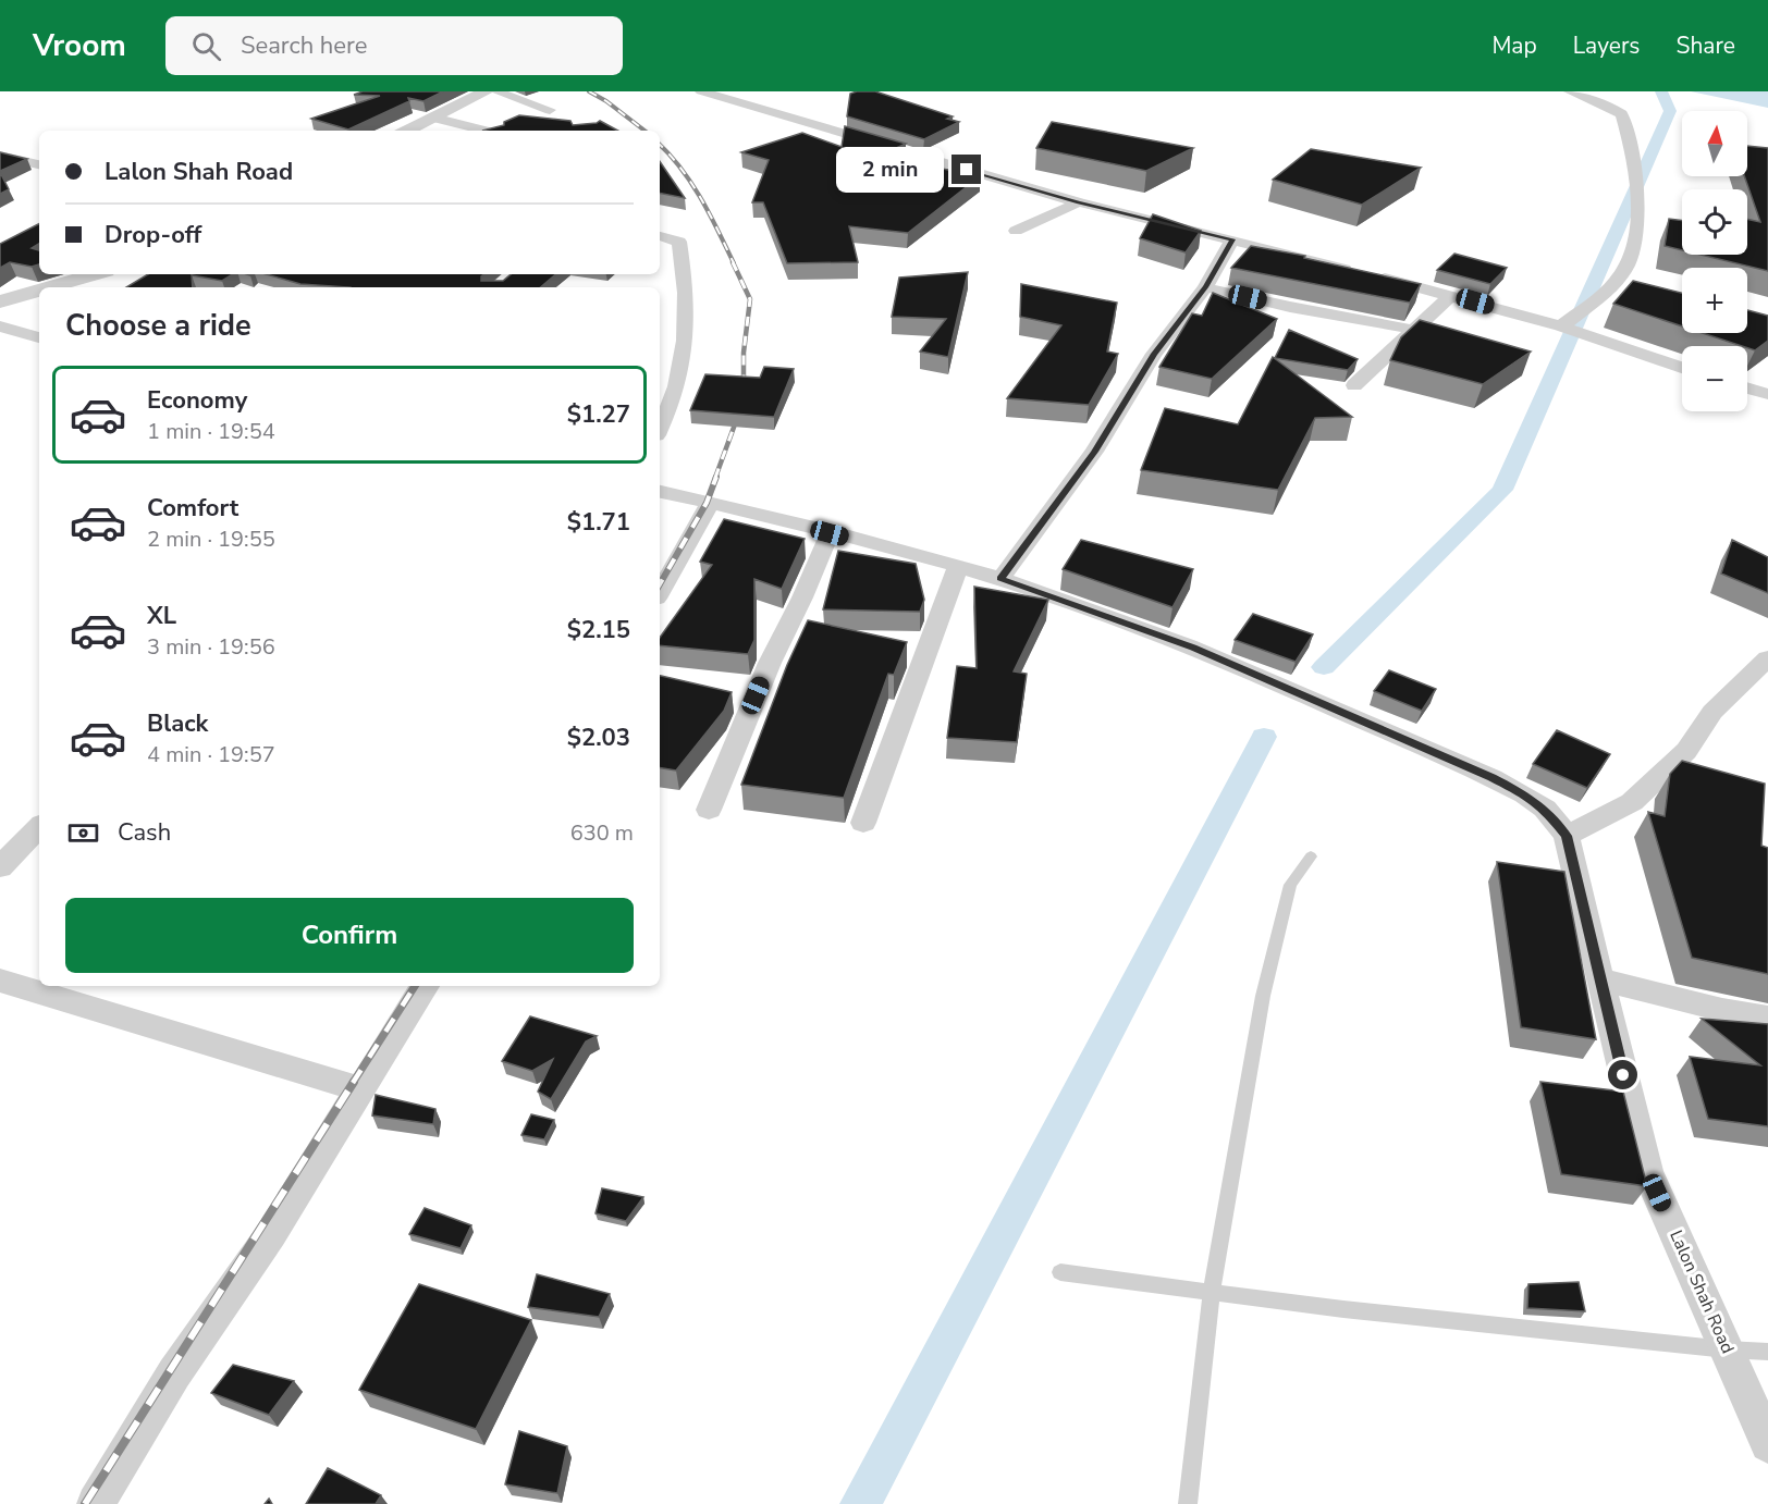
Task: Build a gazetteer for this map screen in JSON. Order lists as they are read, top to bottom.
{
  "streets": {
    "street": ["Lalon Shah Road"]
  },
  "north": "top",
  "page": {
    "header": "Vroom",
    "search": "Search here",
    "nav": ["Map", "Layers", "Share"],
    "map_buttons": ["+", "−"],
    "banner": ["Lalon Shah Road", "Drop-off"],
    "bubble": "2 min",
    "heading": "Choose a ride",
    "list": [
      {
        "name": "Economy",
        "note": "1 min · 19:54",
        "value": "$1.27"
      },
      {
        "name": "Comfort",
        "note": "2 min · 19:55",
        "value": "$1.71"
      },
      {
        "name": "XL",
        "note": "3 min · 19:56",
        "value": "$2.15"
      },
      {
        "name": "Black",
        "note": "4 min · 19:57",
        "value": "$2.03"
      }
    ],
    "pay": ["Cash", "630 m"],
    "buttons": "Confirm"
  }
}
